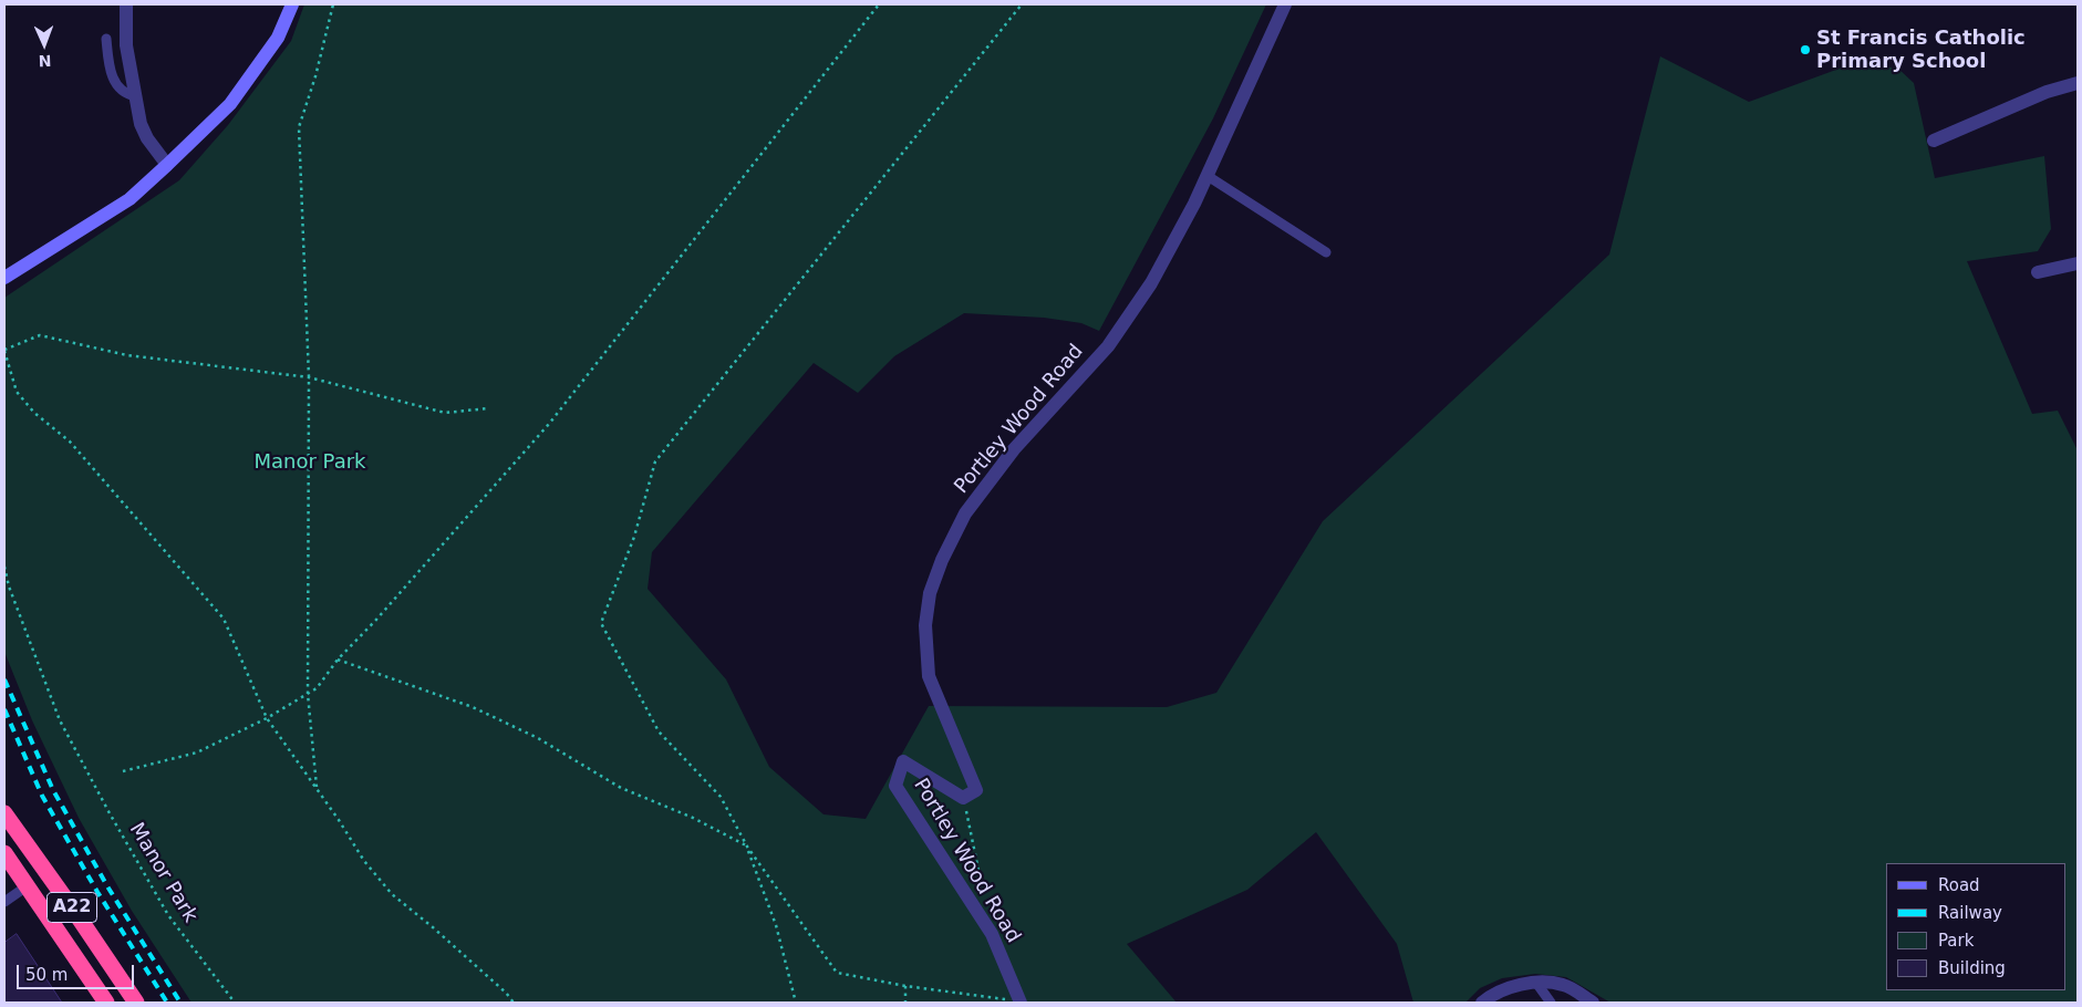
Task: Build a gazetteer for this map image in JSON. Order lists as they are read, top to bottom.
{
  "streets": {
    "highway": ["A22"],
    "street": ["Portley Wood Road"],
    "path": ["Manor Park"]
  },
  "parks": ["Manor Park"],
  "places": ["St Francis Catholic Primary School"],
  "legend": [
    "Road",
    "Railway",
    "Park",
    "Building"
  ],
  "scale_bar": "50 m",
  "north": "bottom"
}
